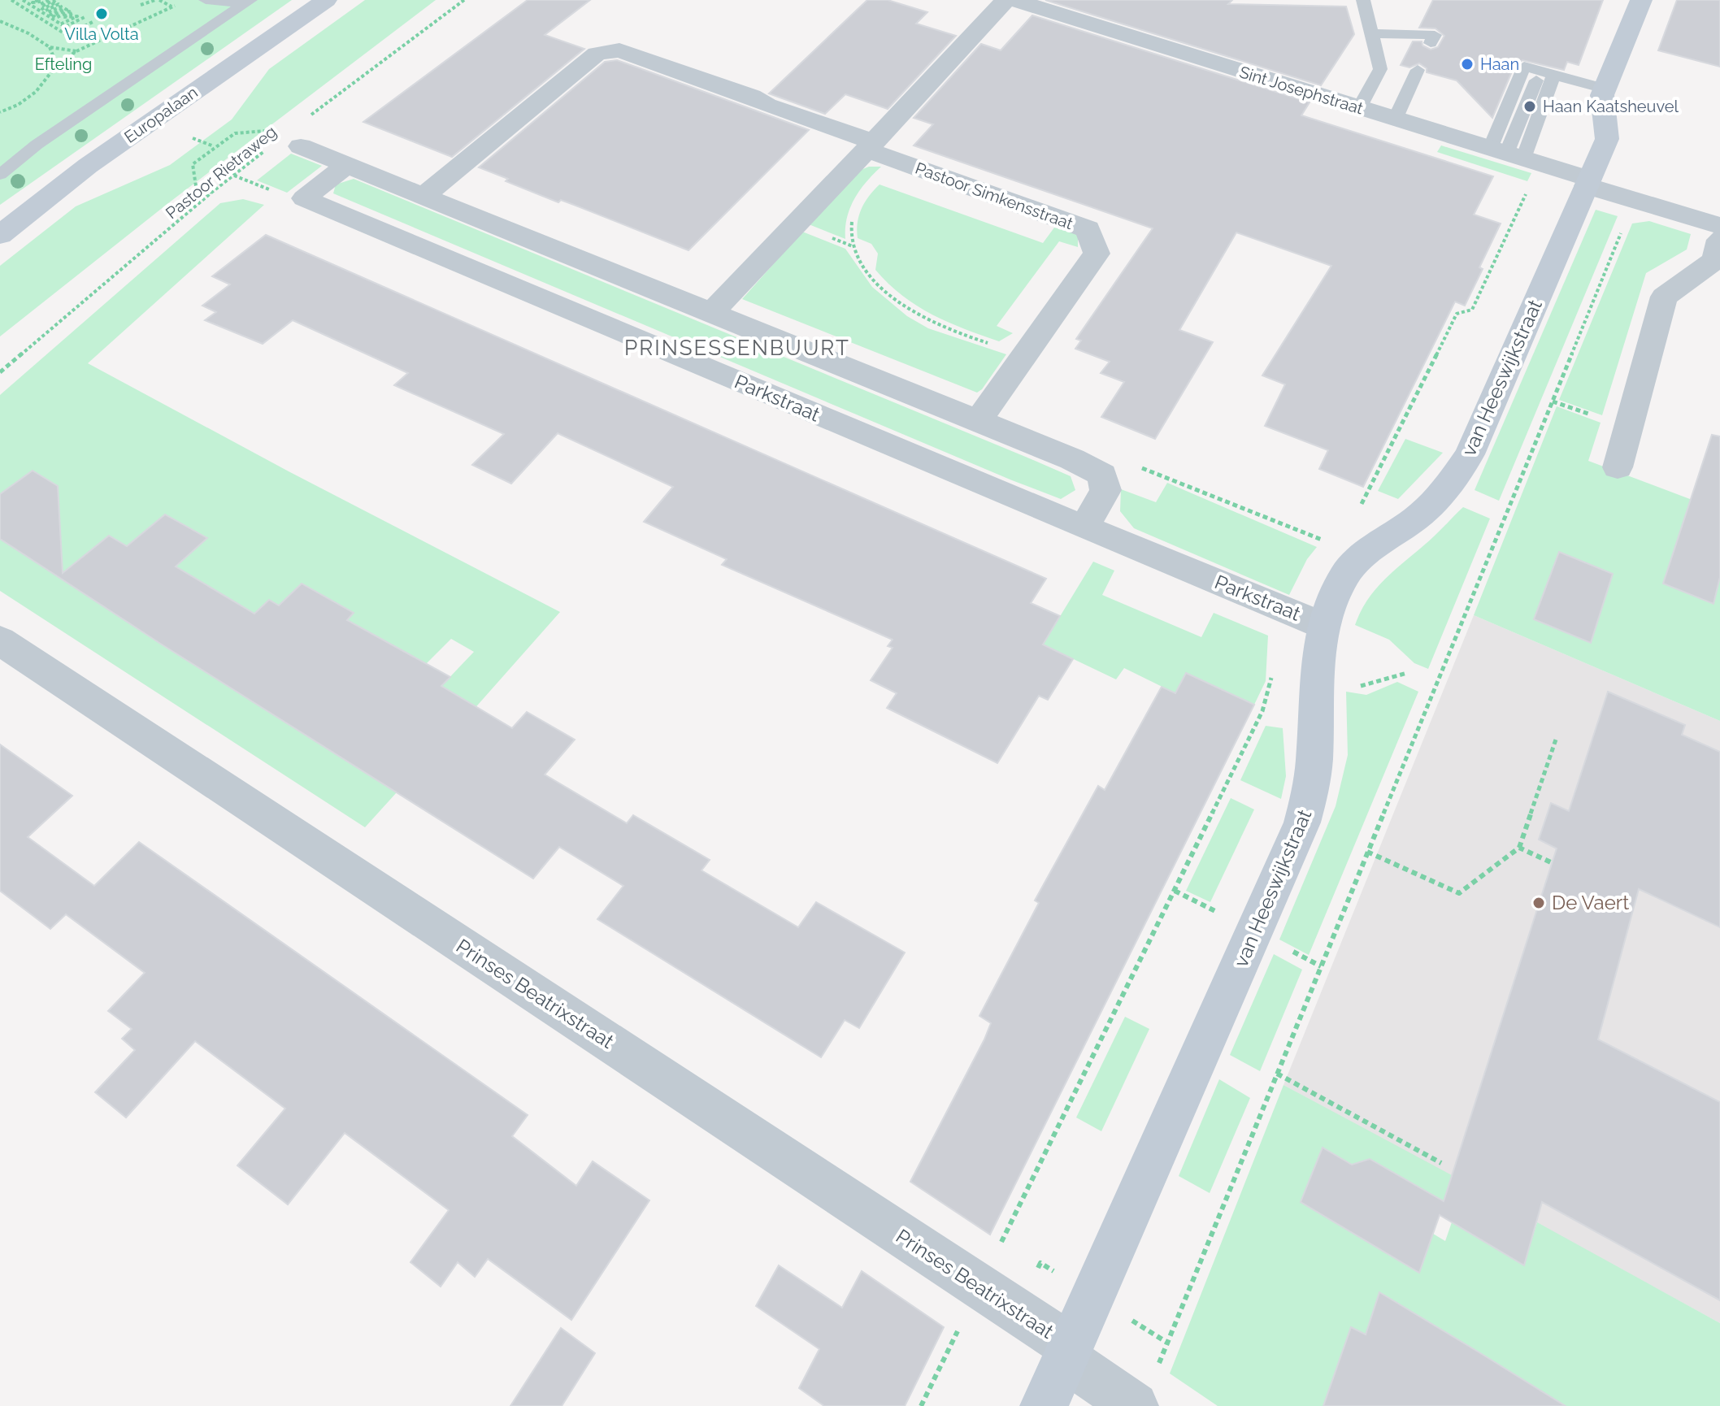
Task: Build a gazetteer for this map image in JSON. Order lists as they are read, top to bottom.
{
  "streets": {
    "street": [
      "Sint Josephstraat",
      "Europalaan",
      "Pastoor Simkensstraat",
      "van Heeswijkstraat",
      "Parkstraat",
      "Prinses Beatrixstraat"
    ],
    "path": ["Pastoor Rietraweg"]
  },
  "crossings": [
    ["Sint Josephstraat", "van Heeswijkstraat"],
    ["van Heeswijkstraat", "Parkstraat"],
    ["van Heeswijkstraat", "Prinses Beatrixstraat"]
  ],
  "districts": ["PRINSESSENBUURT"],
  "parks": ["Efteling"],
  "places": [
    "Villa Volta",
    "Haan",
    "Haan Kaatsheuvel",
    "De Vaert"
  ]
}
